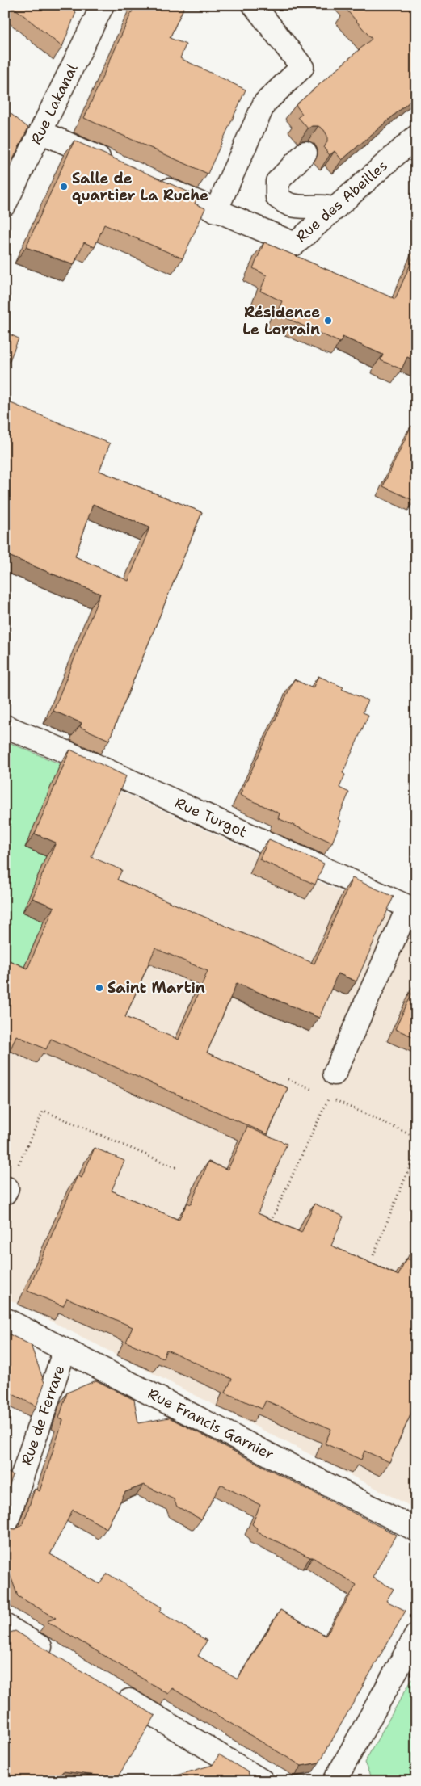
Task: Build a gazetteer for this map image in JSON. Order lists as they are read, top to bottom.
{
  "streets": {
    "street": [
      "Rue Lakanal",
      "Rue des Abeilles",
      "Rue Turgot",
      "Rue de Ferrare",
      "Rue Francis Garnier"
    ]
  },
  "crossings": [
    ["Rue de Ferrare", "Rue Francis Garnier"]
  ],
  "places": ["Salle de quartier La Ruche", "Résidence Le Lorrain", "Saint Martin"]
}
